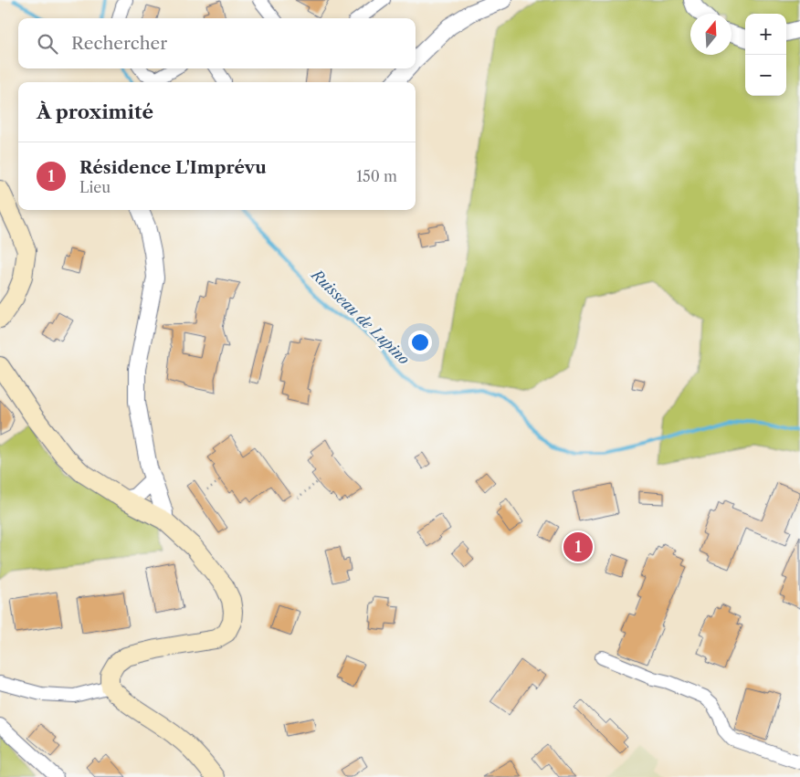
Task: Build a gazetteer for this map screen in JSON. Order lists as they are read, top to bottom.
{
  "water": ["Ruisseau de Lupino"],
  "north": "top",
  "page": {
    "map_buttons": ["+", "−"],
    "search": "Rechercher",
    "heading": "À proximité",
    "list": [
      {
        "mark": "1",
        "name": "Résidence L'Imprévu",
        "note": "Lieu",
        "value": "150 m"
      }
    ],
    "pins": "1"
  }
}
